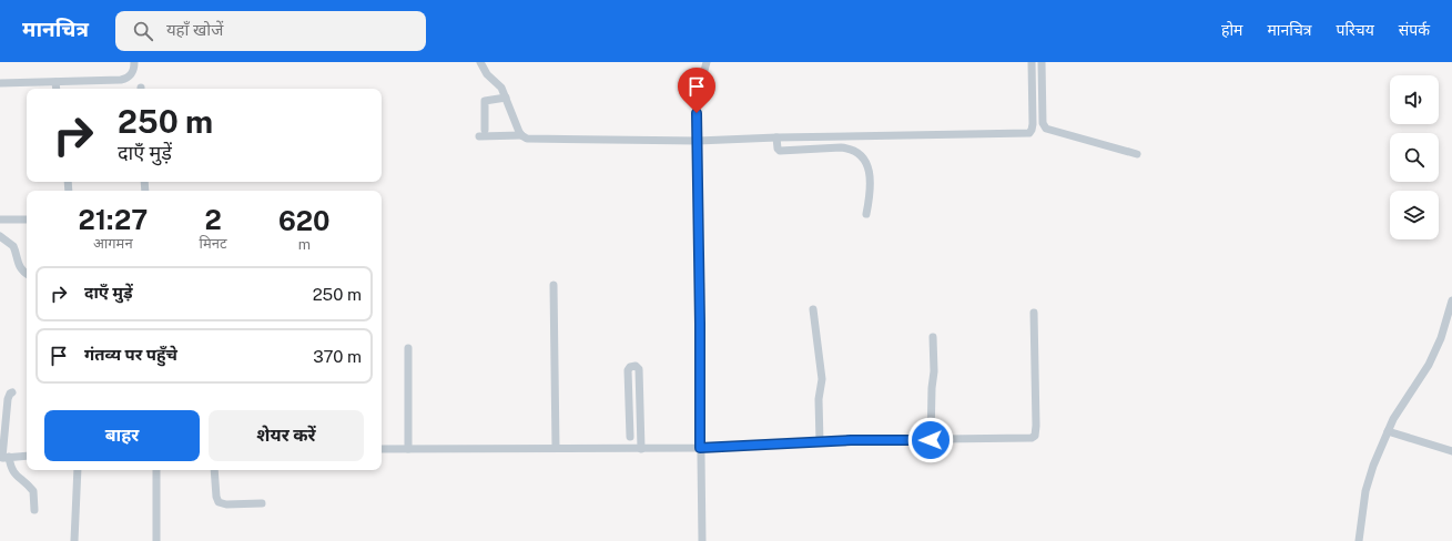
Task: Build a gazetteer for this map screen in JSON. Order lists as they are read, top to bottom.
{
  "page": {
    "header": "मानचित्र",
    "search": "यहाँ खोजें",
    "nav": [
      "होम",
      "मानचित्र",
      "परिचय",
      "संपर्क"
    ],
    "turn": ["250 m", "दाएँ मुड़ें"],
    "eta": [
      "21:27",
      "आगमन",
      "2",
      "मिनट",
      "620",
      "m"
    ],
    "list": [
      {
        "name": "दाएँ मुड़ें",
        "value": "250 m"
      },
      {
        "name": "गंतव्य पर पहुँचे",
        "value": "370 m"
      }
    ],
    "buttons": ["बाहर", "शेयर करें"]
  }
}
